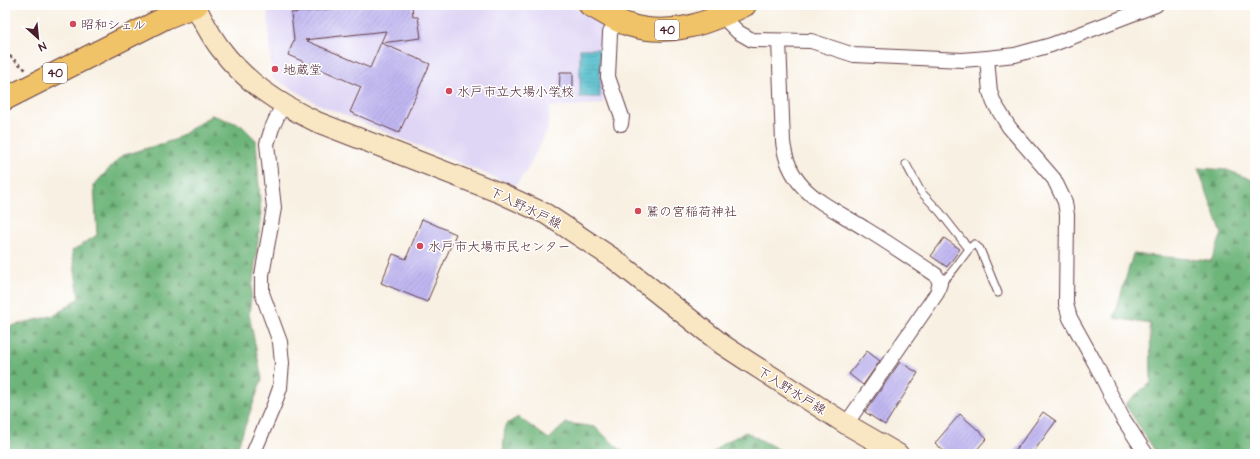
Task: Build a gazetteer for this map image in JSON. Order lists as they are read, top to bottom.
{
  "streets": {
    "main road": ["40", "下入野水戸線"]
  },
  "crossings": [
    ["40", "下入野水戸線"]
  ],
  "places": [
    "昭和シェル",
    "地蔵堂",
    "水戸市立大場小学校",
    "鷲の宮稲荷神社",
    "水戸市大場市民センター"
  ],
  "north": "bottom right"
}
